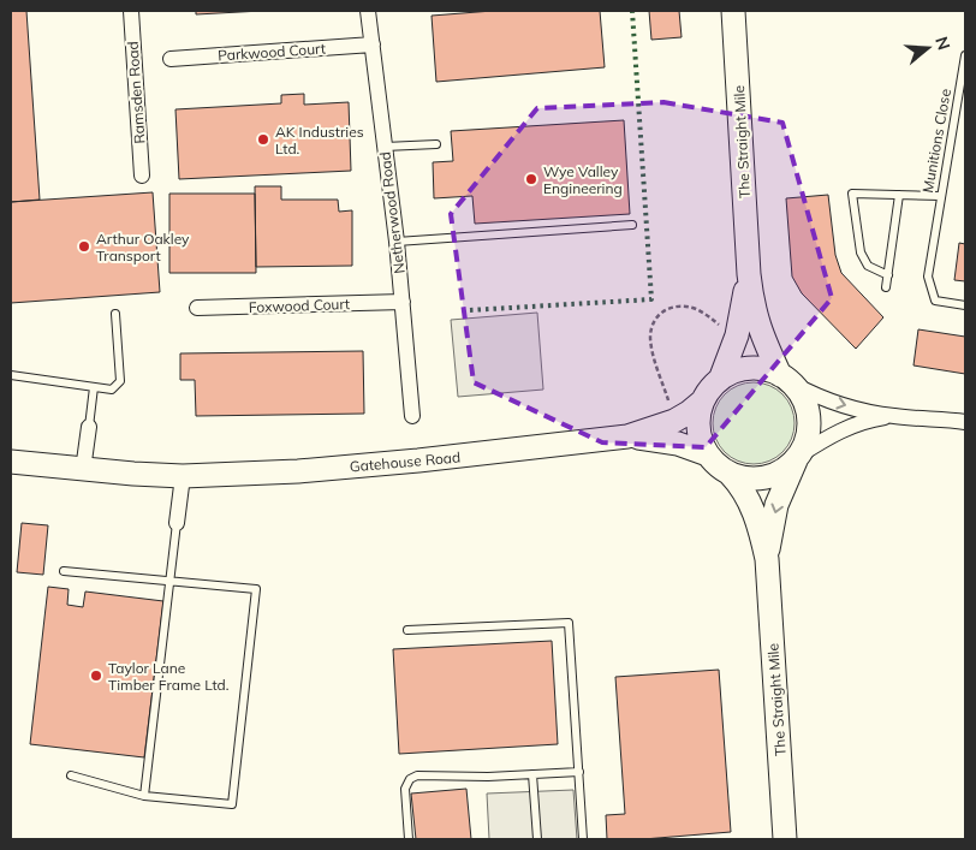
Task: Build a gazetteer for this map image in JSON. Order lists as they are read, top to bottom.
{
  "streets": {
    "main road": ["The Straight Mile", "Gatehouse Road"],
    "street": [
      "Parkwood Court",
      "Ramsden Road",
      "Netherwood Road",
      "Foxwood Court"
    ],
    "lane": ["Munitions Close"]
  },
  "crossings": [
    ["Parkwood Court", "Netherwood Road"],
    ["The Straight Mile", "Gatehouse Road"],
    ["Netherwood Road", "Foxwood Court"]
  ],
  "places": [
    "AK Industries Ltd.",
    "Wye Valley Engineering",
    "Arthur Oakley Transport",
    "Taylor Lane Timber Frame Ltd."
  ],
  "north": "right"
}
